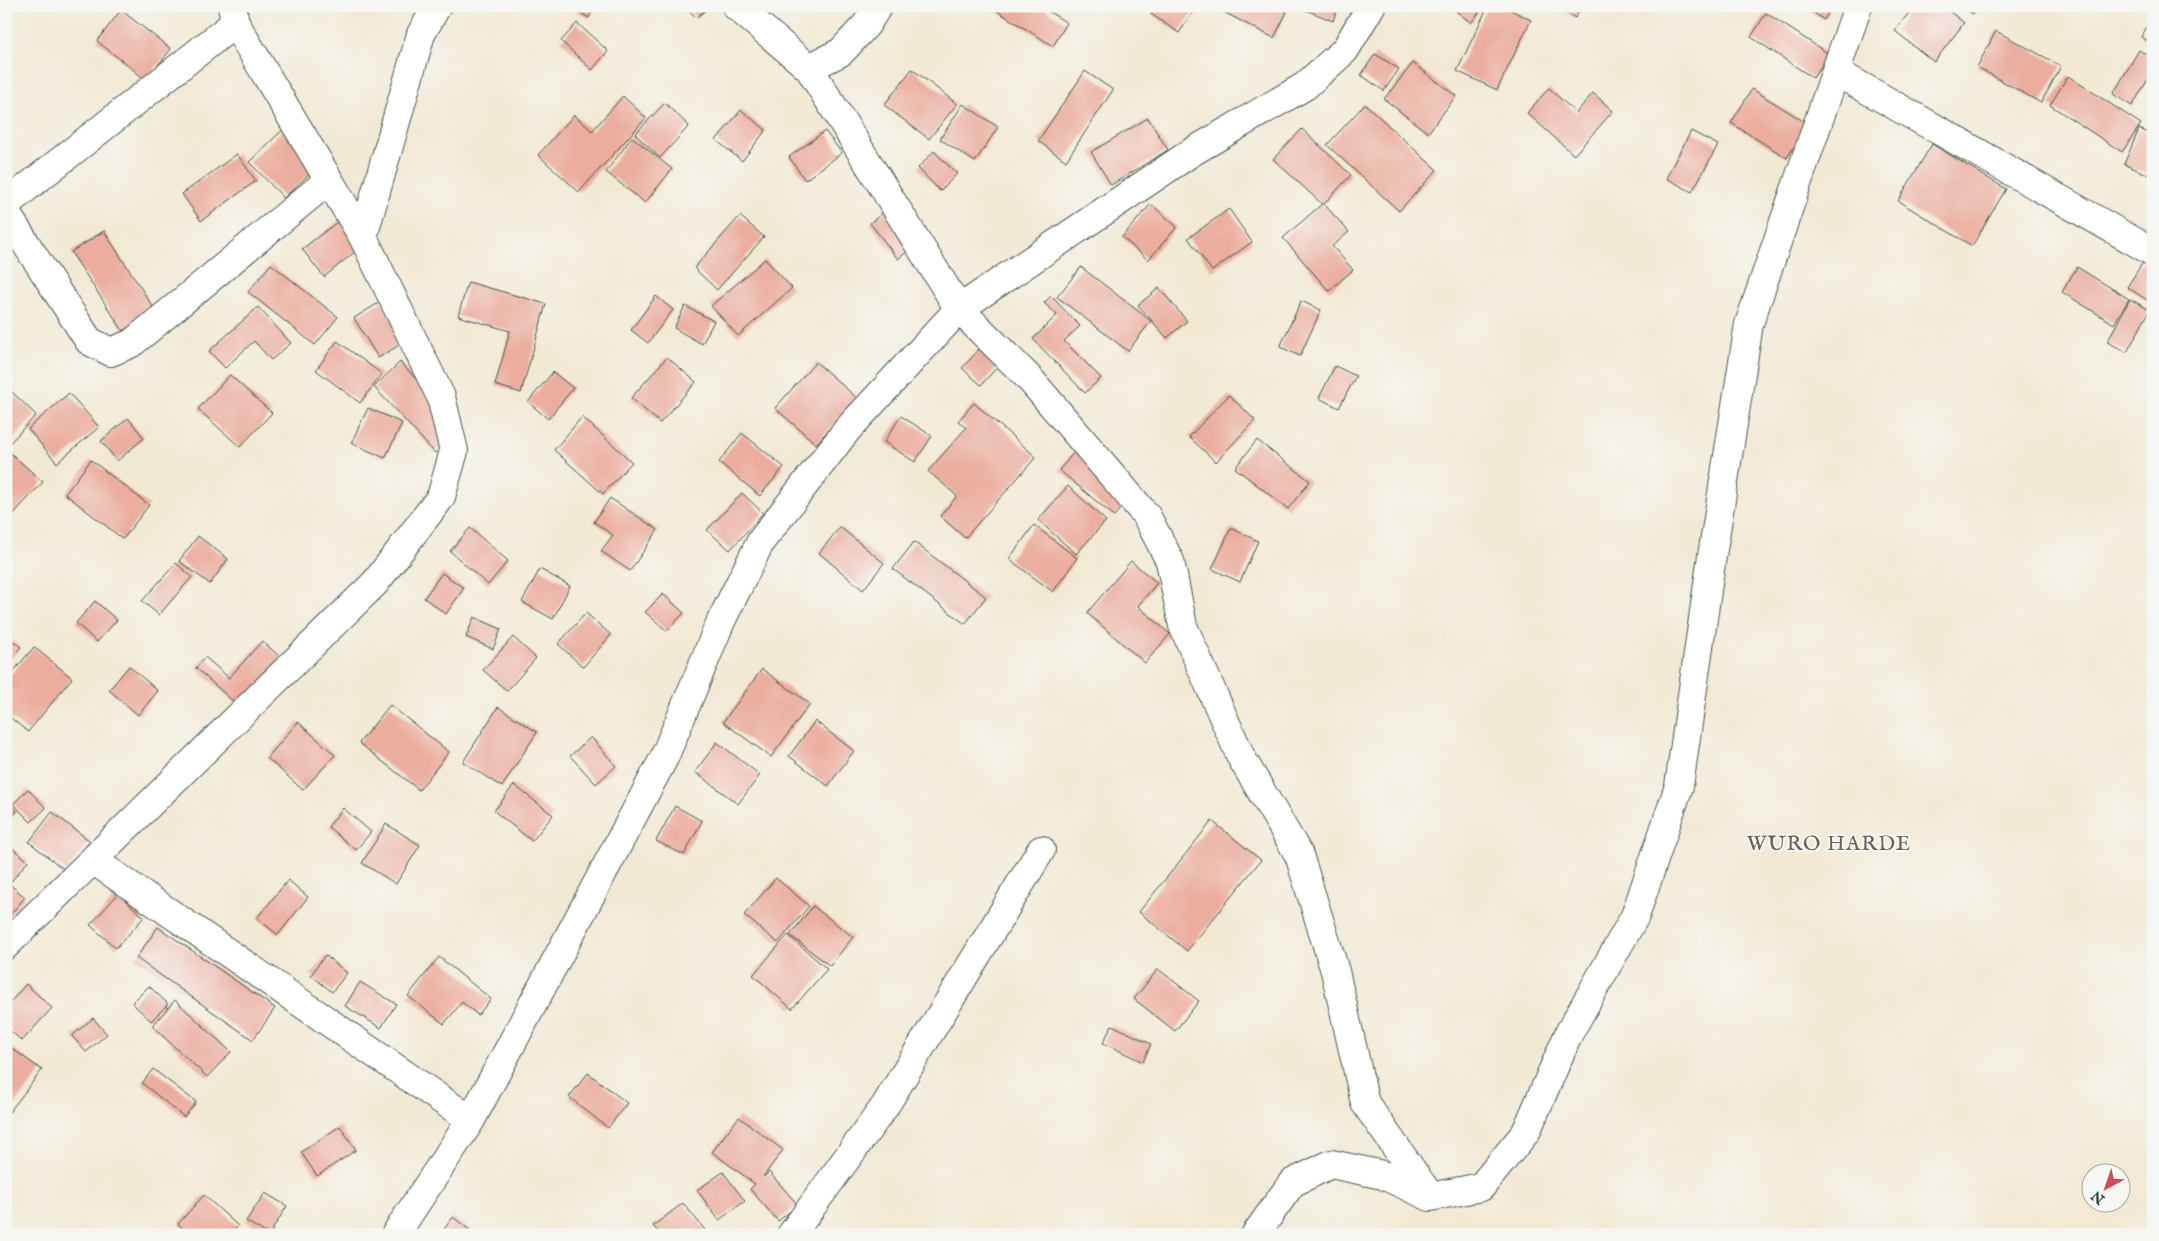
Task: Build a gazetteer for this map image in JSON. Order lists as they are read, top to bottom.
{
  "districts": ["WURO HARDE"],
  "north": "bottom left"
}
